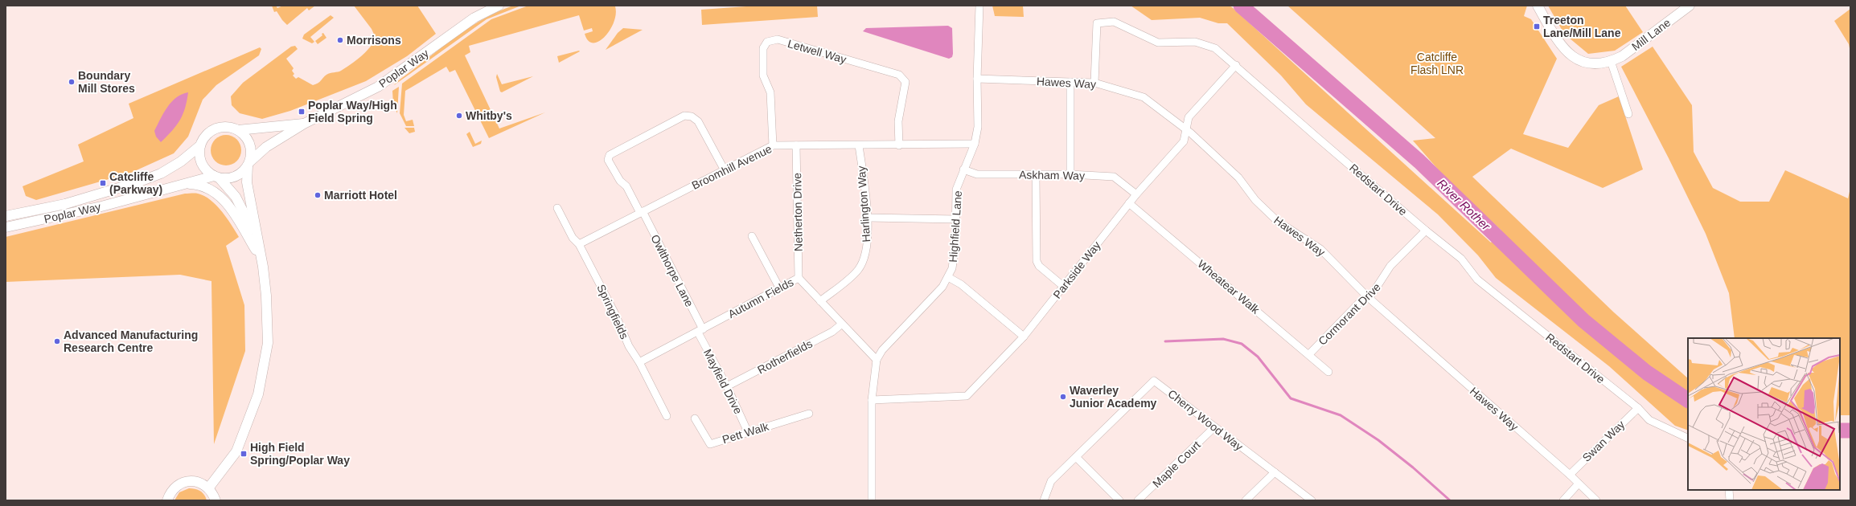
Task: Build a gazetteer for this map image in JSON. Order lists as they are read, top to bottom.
{
  "streets": {
    "main road": ["Mill Lane", "Poplar Way"],
    "street": [
      "Letwell Way",
      "Hawes Way",
      "Broomhill Avenue",
      "Askham Way",
      "Redstart Drive",
      "Harlington Way",
      "Netherton Drive",
      "Highfield Lane",
      "Parkside Way",
      "Owlthorpe Lane",
      "Wheatear Walk",
      "Autumn Fields",
      "Springfields",
      "Cormorant Drive",
      "Rotherfields",
      "Mayfield Drive",
      "Cherry Wood Way",
      "Pett Walk",
      "Swan Way",
      "Maple Court"
    ]
  },
  "crossings": [
    ["Letwell Way", "Broomhill Avenue"],
    ["Hawes Way", "Redstart Drive"],
    ["Hawes Way", "Highfield Lane"],
    ["Hawes Way", "Parkside Way"],
    ["Hawes Way", "Cormorant Drive"],
    ["Hawes Way", "Swan Way"],
    ["Broomhill Avenue", "Harlington Way"],
    ["Broomhill Avenue", "Netherton Drive"],
    ["Broomhill Avenue", "Highfield Lane"],
    ["Broomhill Avenue", "Owlthorpe Lane"],
    ["Broomhill Avenue", "Springfields"],
    ["Askham Way", "Highfield Lane"],
    ["Askham Way", "Parkside Way"],
    ["Redstart Drive", "Parkside Way"],
    ["Redstart Drive", "Cormorant Drive"],
    ["Redstart Drive", "Swan Way"],
    ["Harlington Way", "Autumn Fields"],
    ["Netherton Drive", "Autumn Fields"],
    ["Highfield Lane", "Parkside Way"],
    ["Highfield Lane", "Autumn Fields"],
    ["Parkside Way", "Wheatear Walk"],
    ["Owlthorpe Lane", "Autumn Fields"],
    ["Owlthorpe Lane", "Mayfield Drive"],
    ["Wheatear Walk", "Cormorant Drive"],
    ["Autumn Fields", "Springfields"],
    ["Autumn Fields", "Rotherfields"],
    ["Autumn Fields", "Mayfield Drive"],
    ["Rotherfields", "Mayfield Drive"],
    ["Mayfield Drive", "Pett Walk"],
    ["Cherry Wood Way", "Maple Court"]
  ],
  "water": ["River Rother"],
  "parks": ["Catcliffe Flash LNR"],
  "places": {
    "transit": [
      "Treeton Lane/Mill Lane",
      "Poplar Way/High Field Spring",
      "Catcliffe (Parkway)",
      "High Field Spring/Poplar Way"
    ],
    "other": [
      "Morrisons",
      "Boundary Mill Stores",
      "Whitby's",
      "Marriott Hotel",
      "Advanced Manufacturing Research Centre",
      "Waverley Junior Academy"
    ]
  }
}
